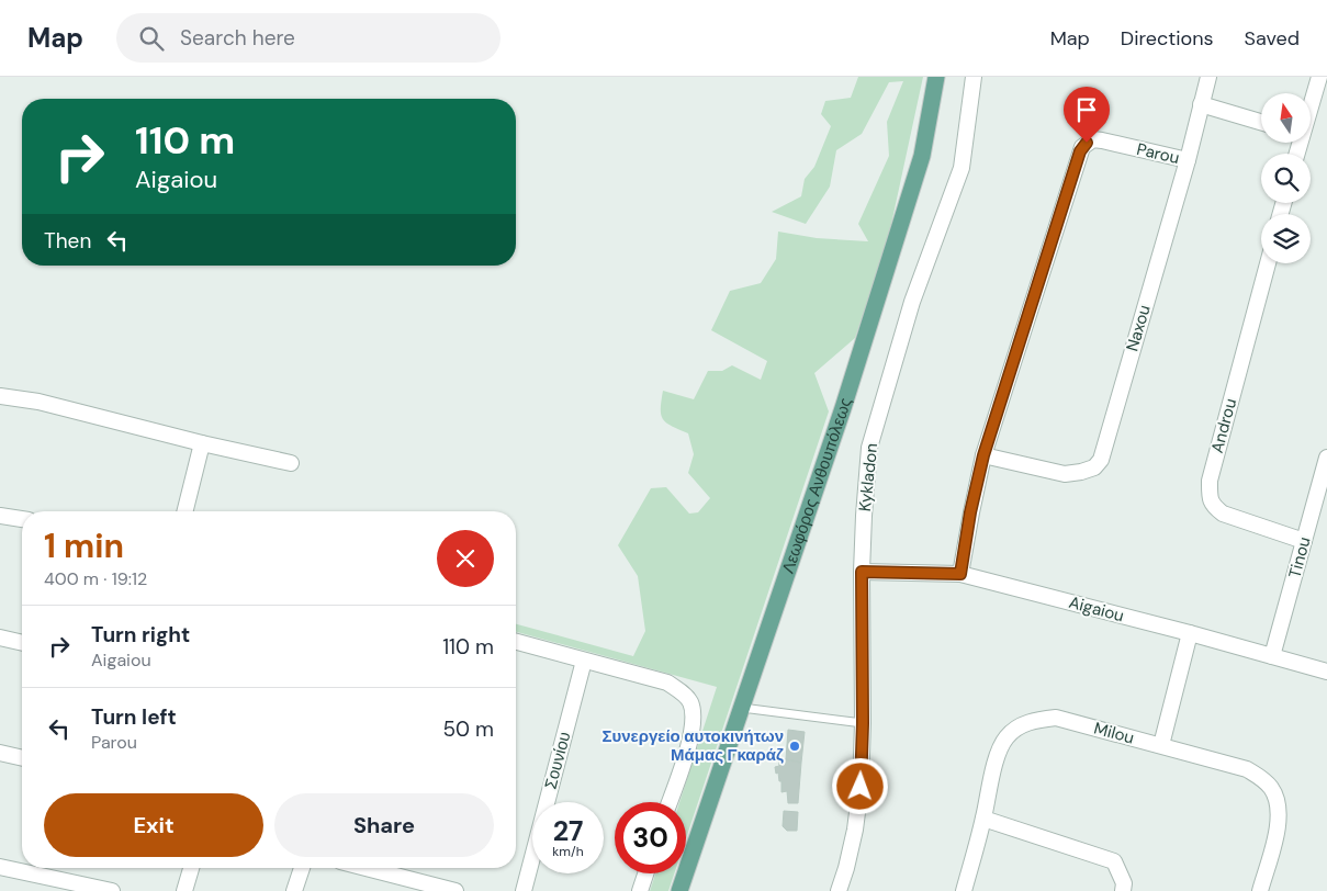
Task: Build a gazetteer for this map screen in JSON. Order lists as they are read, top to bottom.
{
  "streets": {
    "main road": ["Λεωφόρος Ανθουπόλεως"],
    "street": [
      "Parou",
      "Naxou",
      "Androu",
      "Kykladon",
      "Tinou",
      "Aigaiou",
      "Milou",
      "Σουνίου"
    ]
  },
  "crossings": [
    ["Parou", "Naxou"],
    ["Parou", "Aigaiou"],
    ["Androu", "Tinou"],
    ["Kykladon", "Aigaiou"],
    ["Tinou", "Aigaiou"]
  ],
  "places": ["Συνεργείο αυτοκινήτων Μάμας Γκαράζ"],
  "north": "top",
  "page": {
    "header": "Map",
    "search": "Search here",
    "nav": ["Map", "Directions", "Saved"],
    "turn": ["110 m", "Aigaiou"],
    "then": "Then",
    "heading": ["1 min", "400 m · 19:12"],
    "list": [
      {
        "name": "Turn right",
        "note": "Aigaiou",
        "value": "110 m"
      },
      {
        "name": "Turn left",
        "note": "Parou",
        "value": "50 m"
      }
    ],
    "buttons": ["Exit", "Share"],
    "speed": "27 km/h",
    "limit": "30"
  }
}
